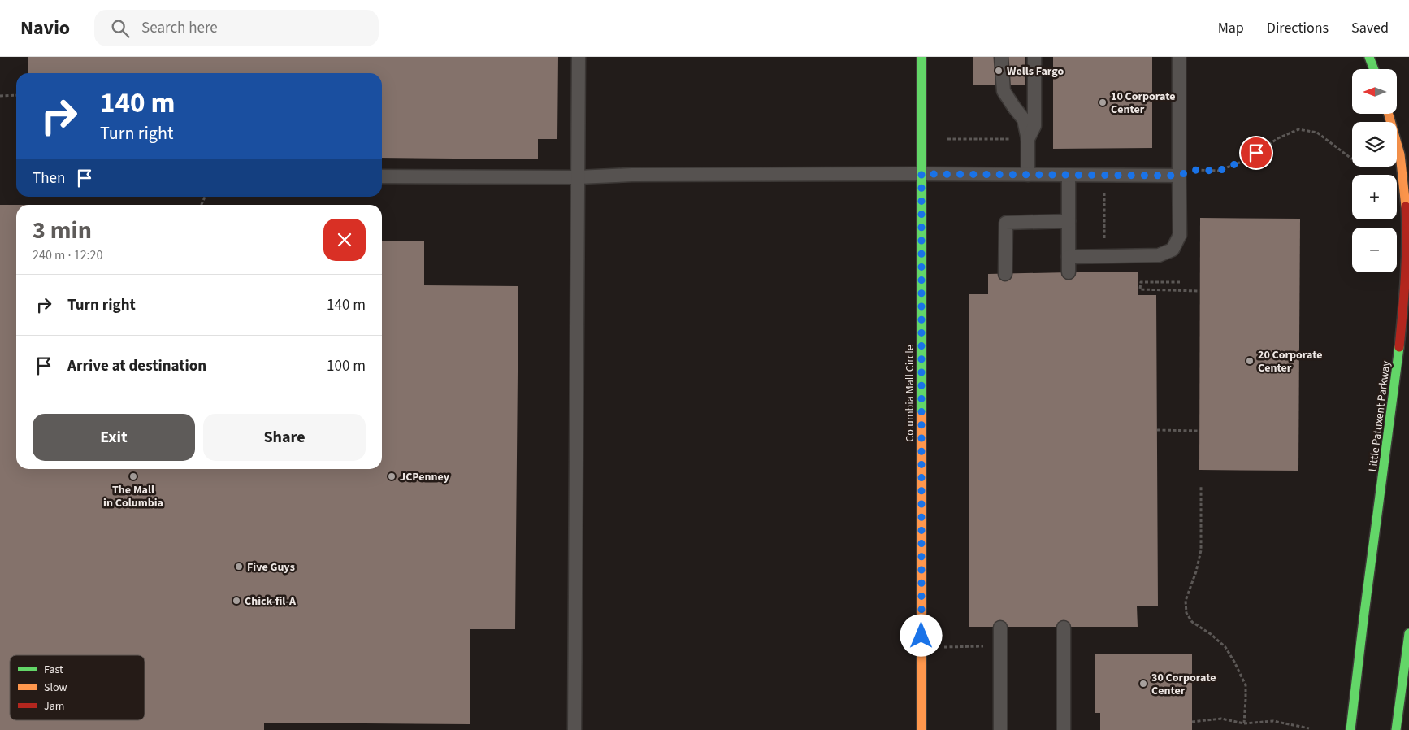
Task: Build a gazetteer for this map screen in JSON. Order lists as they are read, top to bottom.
{
  "streets": {
    "main road": ["Columbia Mall Circle", "Little Patuxent Parkway"]
  },
  "places": [
    "Wells Fargo",
    "10 Corporate Center",
    "20 Corporate Center",
    "The Mall in Columbia",
    "JCPenney",
    "Five Guys",
    "Chick-fil-A",
    "30 Corporate Center"
  ],
  "legend": ["Fast", "Slow", "Jam"],
  "north": "left",
  "page": {
    "header": "Navio",
    "search": "Search here",
    "nav": ["Map", "Directions", "Saved"],
    "map_buttons": ["+", "−"],
    "turn": ["140 m", "Turn right"],
    "then": "Then",
    "heading": ["3 min", "240 m · 12:20"],
    "list": [
      {
        "name": "Turn right",
        "value": "140 m"
      },
      {
        "name": "Arrive at destination",
        "value": "100 m"
      }
    ],
    "buttons": ["Exit", "Share"]
  }
}
